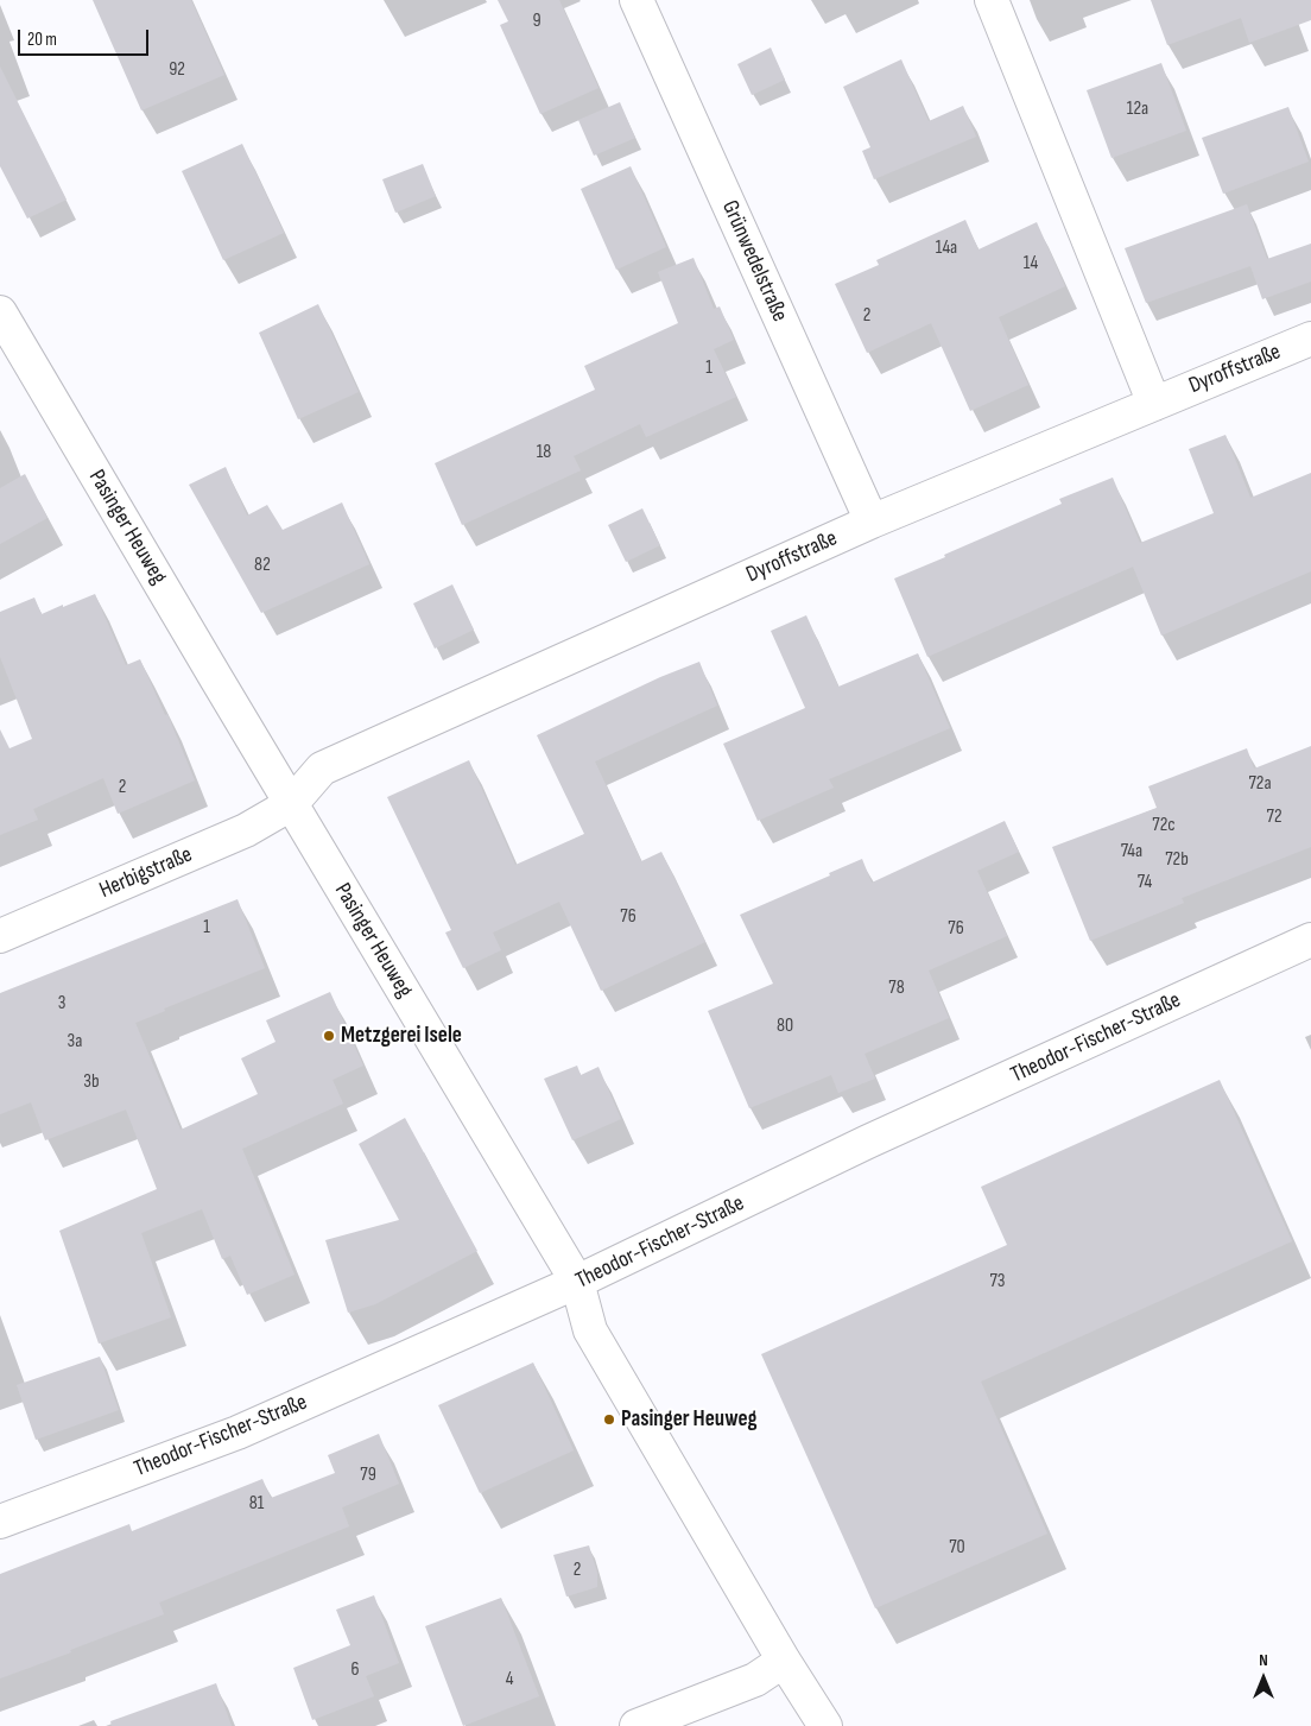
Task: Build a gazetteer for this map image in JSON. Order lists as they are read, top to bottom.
{
  "streets": {
    "street": [
      "Grünwedelstraße",
      "Dyroffstraße",
      "Pasinger Heuweg",
      "Herbigstraße",
      "Theodor-Fischer-Straße"
    ]
  },
  "crossings": [
    ["Grünwedelstraße", "Dyroffstraße"],
    ["Dyroffstraße", "Pasinger Heuweg"],
    ["Dyroffstraße", "Herbigstraße"],
    ["Pasinger Heuweg", "Herbigstraße"],
    ["Pasinger Heuweg", "Theodor-Fischer-Straße"]
  ],
  "places": ["Metzgerei Isele", "Pasinger Heuweg"],
  "house_numbers": [
    "9",
    "92",
    "12a",
    "14a",
    "14",
    "2",
    "1",
    "18",
    "82",
    "72a",
    "2",
    "72",
    "72c",
    "74a",
    "72b",
    "74",
    "76",
    "1",
    "76",
    "78",
    "3",
    "80",
    "3a",
    "3b",
    "73",
    "79",
    "81",
    "70",
    "2",
    "6",
    "4"
  ],
  "scale_bar": "20 m",
  "north": "top"
}
